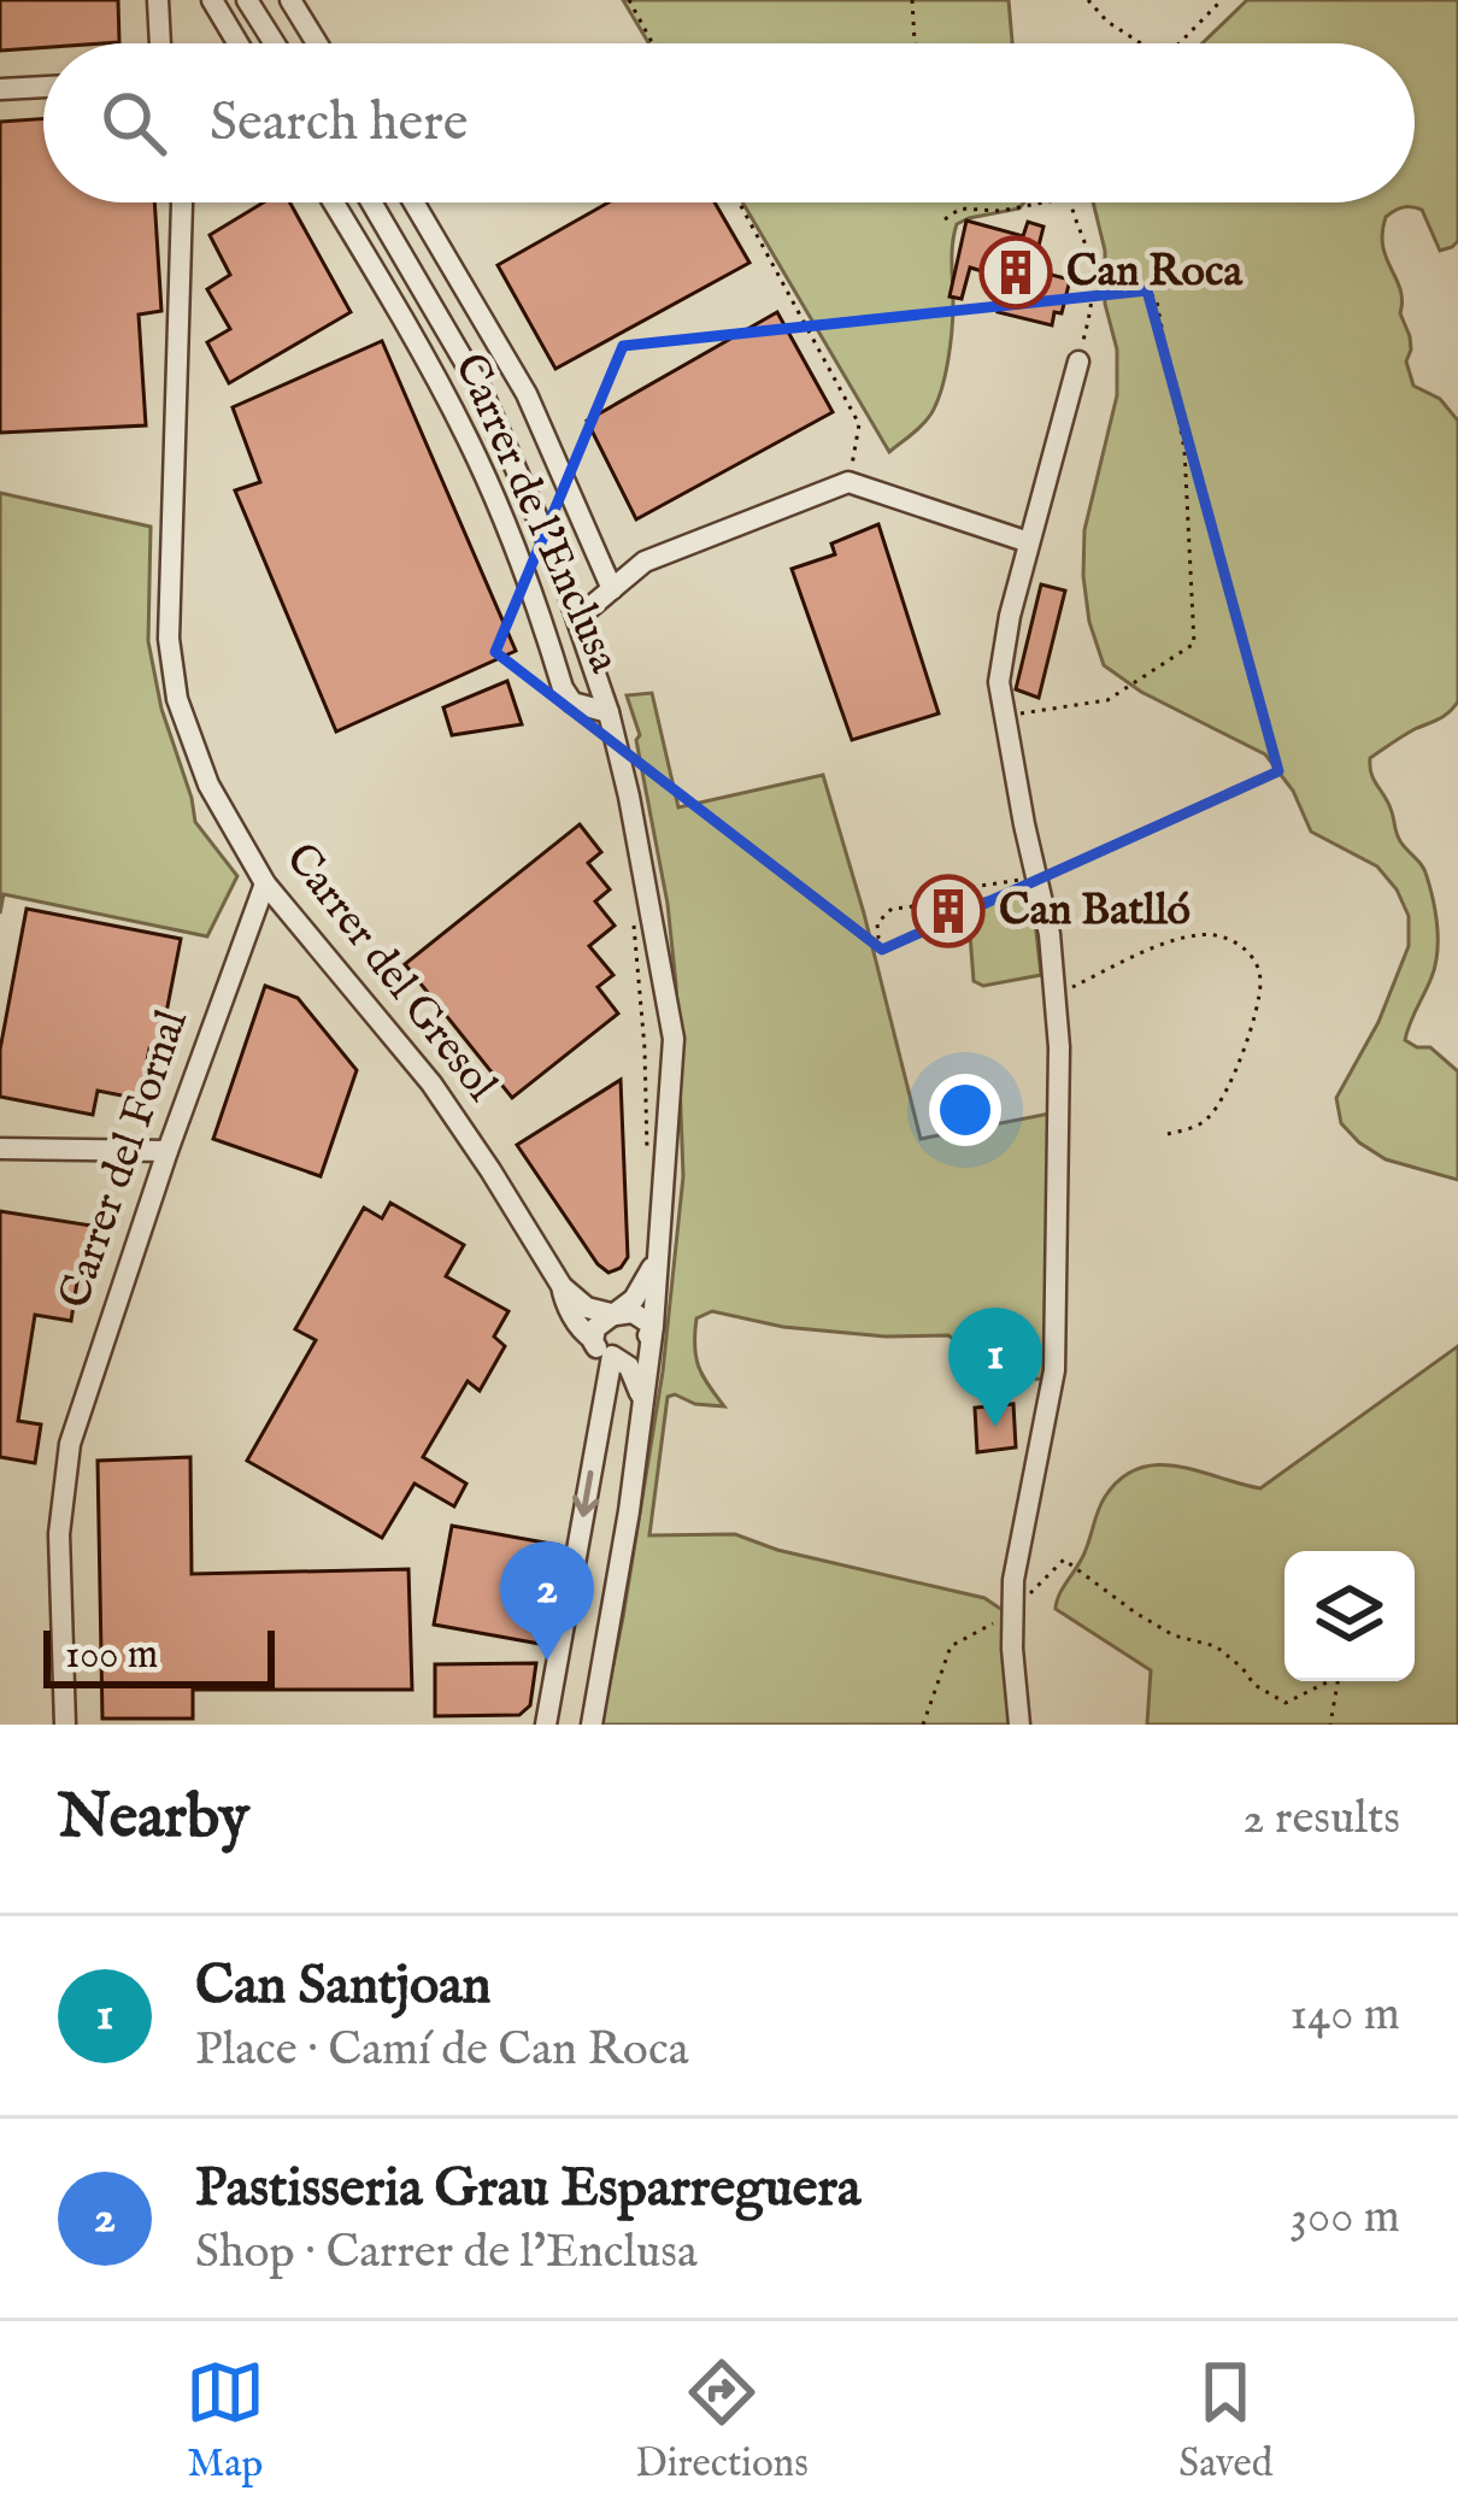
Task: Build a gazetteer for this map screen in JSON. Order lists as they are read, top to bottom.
{
  "streets": {
    "street": ["Carrer de l'Enclusa", "Carrer del Gresol", "Carrer del Fornal"]
  },
  "crossings": [
    ["Carrer del Gresol", "Carrer del Fornal"]
  ],
  "places": {
    "building": ["Can Roca", "Can Batlló"]
  },
  "scale_bar": "100 m",
  "page": {
    "search": "Search here",
    "pins": ["1", "2"],
    "scale": "100 m",
    "heading": ["Nearby", "2 results"],
    "list": [
      {
        "mark": "1",
        "name": "Can Santjoan",
        "note": "Place · Camí de Can Roca",
        "value": "140 m"
      },
      {
        "mark": "2",
        "name": "Pastisseria Grau Esparreguera",
        "note": "Shop · Carrer de l'Enclusa",
        "value": "300 m"
      }
    ],
    "nav": ["Map", "Directions", "Saved"]
  }
}
